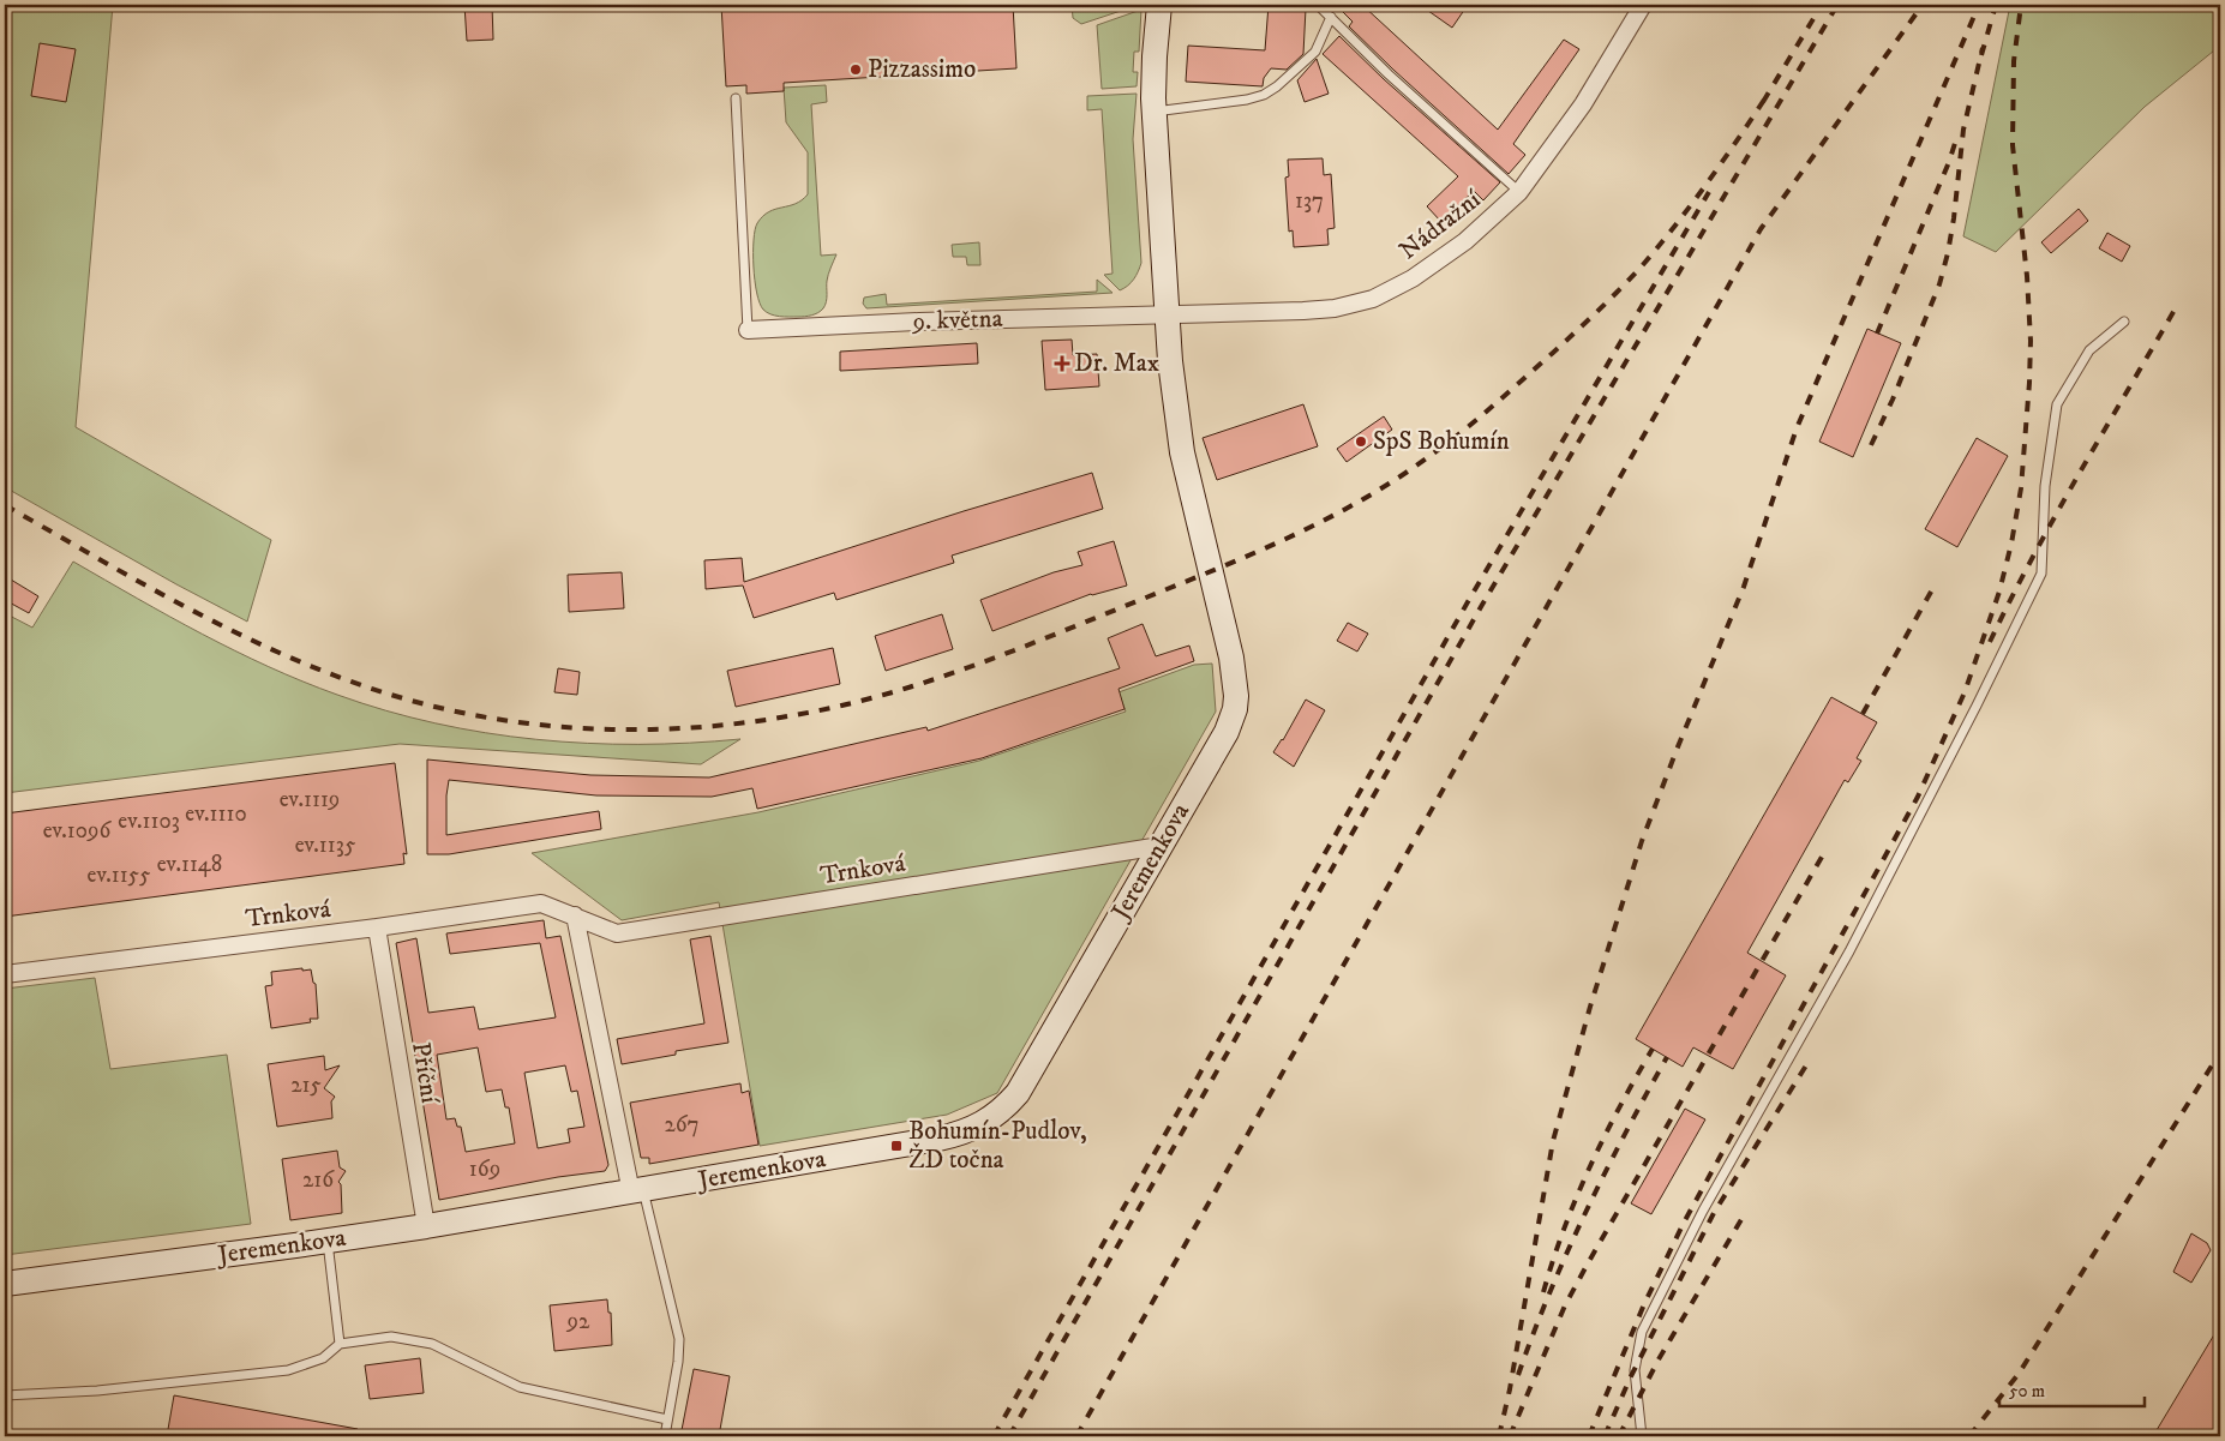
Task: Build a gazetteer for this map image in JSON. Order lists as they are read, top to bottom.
{
  "streets": {
    "street": [
      "Nádražní",
      "9. května",
      "Jeremenkova",
      "Trnková",
      "Příční"
    ]
  },
  "crossings": [
    ["Nádražní", "9. května"],
    ["Nádražní", "Jeremenkova"],
    ["9. května", "Jeremenkova"],
    ["Jeremenkova", "Trnková"],
    ["Jeremenkova", "Příční"],
    ["Trnková", "Příční"]
  ],
  "places": {
    "other": ["Pizzassimo", "SpS Bohumín"],
    "health": ["Dr. Max"],
    "transit": ["Bohumín-Pudlov, ŽD točna"]
  },
  "house_numbers": [
    "137",
    "ev.1119",
    "ev.1110",
    "ev.1103",
    "ev.1096",
    "ev.1135",
    "ev.1148",
    "ev.1155",
    "215",
    "267",
    "169",
    "216",
    "92"
  ],
  "scale_bar": "50 m"
}
